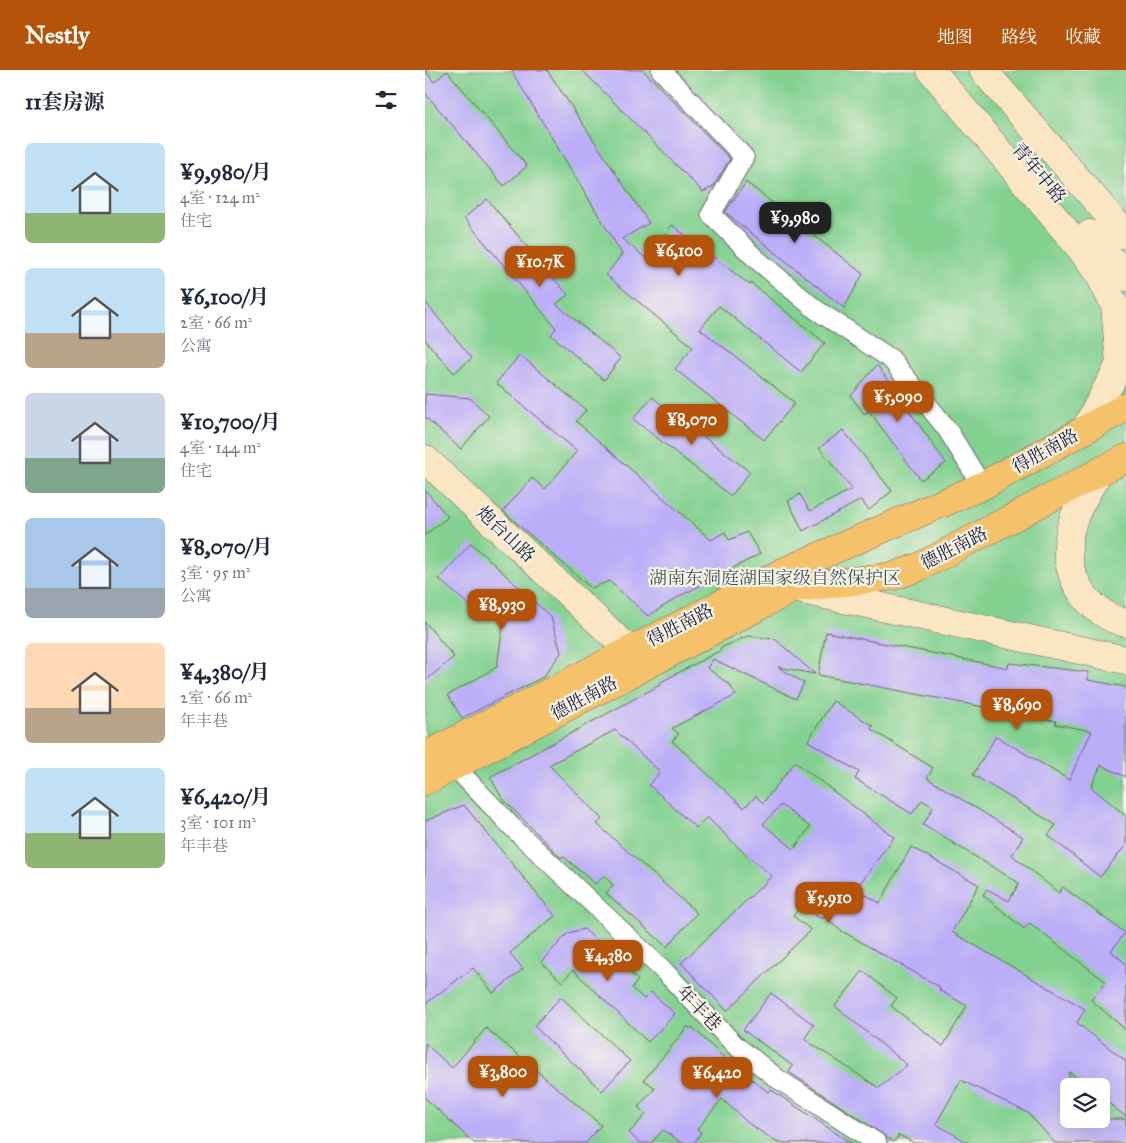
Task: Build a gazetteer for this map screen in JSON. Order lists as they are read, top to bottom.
{
  "streets": {
    "main road": [
      "青年中路",
      "得胜南路",
      "炮台山路",
      "德胜南路"
    ],
    "street": ["年丰巷"]
  },
  "crossings": [
    ["得胜南路", "炮台山路"],
    ["德胜南路", "年丰巷"]
  ],
  "parks": ["湖南东洞庭湖国家级自然保护区"],
  "page": {
    "header": "Nestly",
    "nav": ["地图", "路线", "收藏"],
    "heading": "11套房源",
    "list": [
      {
        "name": "¥9,980/月",
        "note": "4室 · 124 m² · 住宅"
      },
      {
        "name": "¥6,100/月",
        "note": "2室 · 66 m² · 公寓"
      },
      {
        "name": "¥10,700/月",
        "note": "4室 · 144 m² · 住宅"
      },
      {
        "name": "¥8,070/月",
        "note": "3室 · 95 m² · 公寓"
      },
      {
        "name": "¥4,380/月",
        "note": "2室 · 66 m² · 年丰巷"
      },
      {
        "name": "¥6,420/月",
        "note": "3室 · 101 m² · 年丰巷"
      }
    ],
    "price": [
      "¥9,980",
      "¥6,100",
      "¥10.7K",
      "¥5,090",
      "¥8,070",
      "¥8,930",
      "¥8,690",
      "¥5,910",
      "¥4,380",
      "¥3,800",
      "¥6,420"
    ]
  }
}
